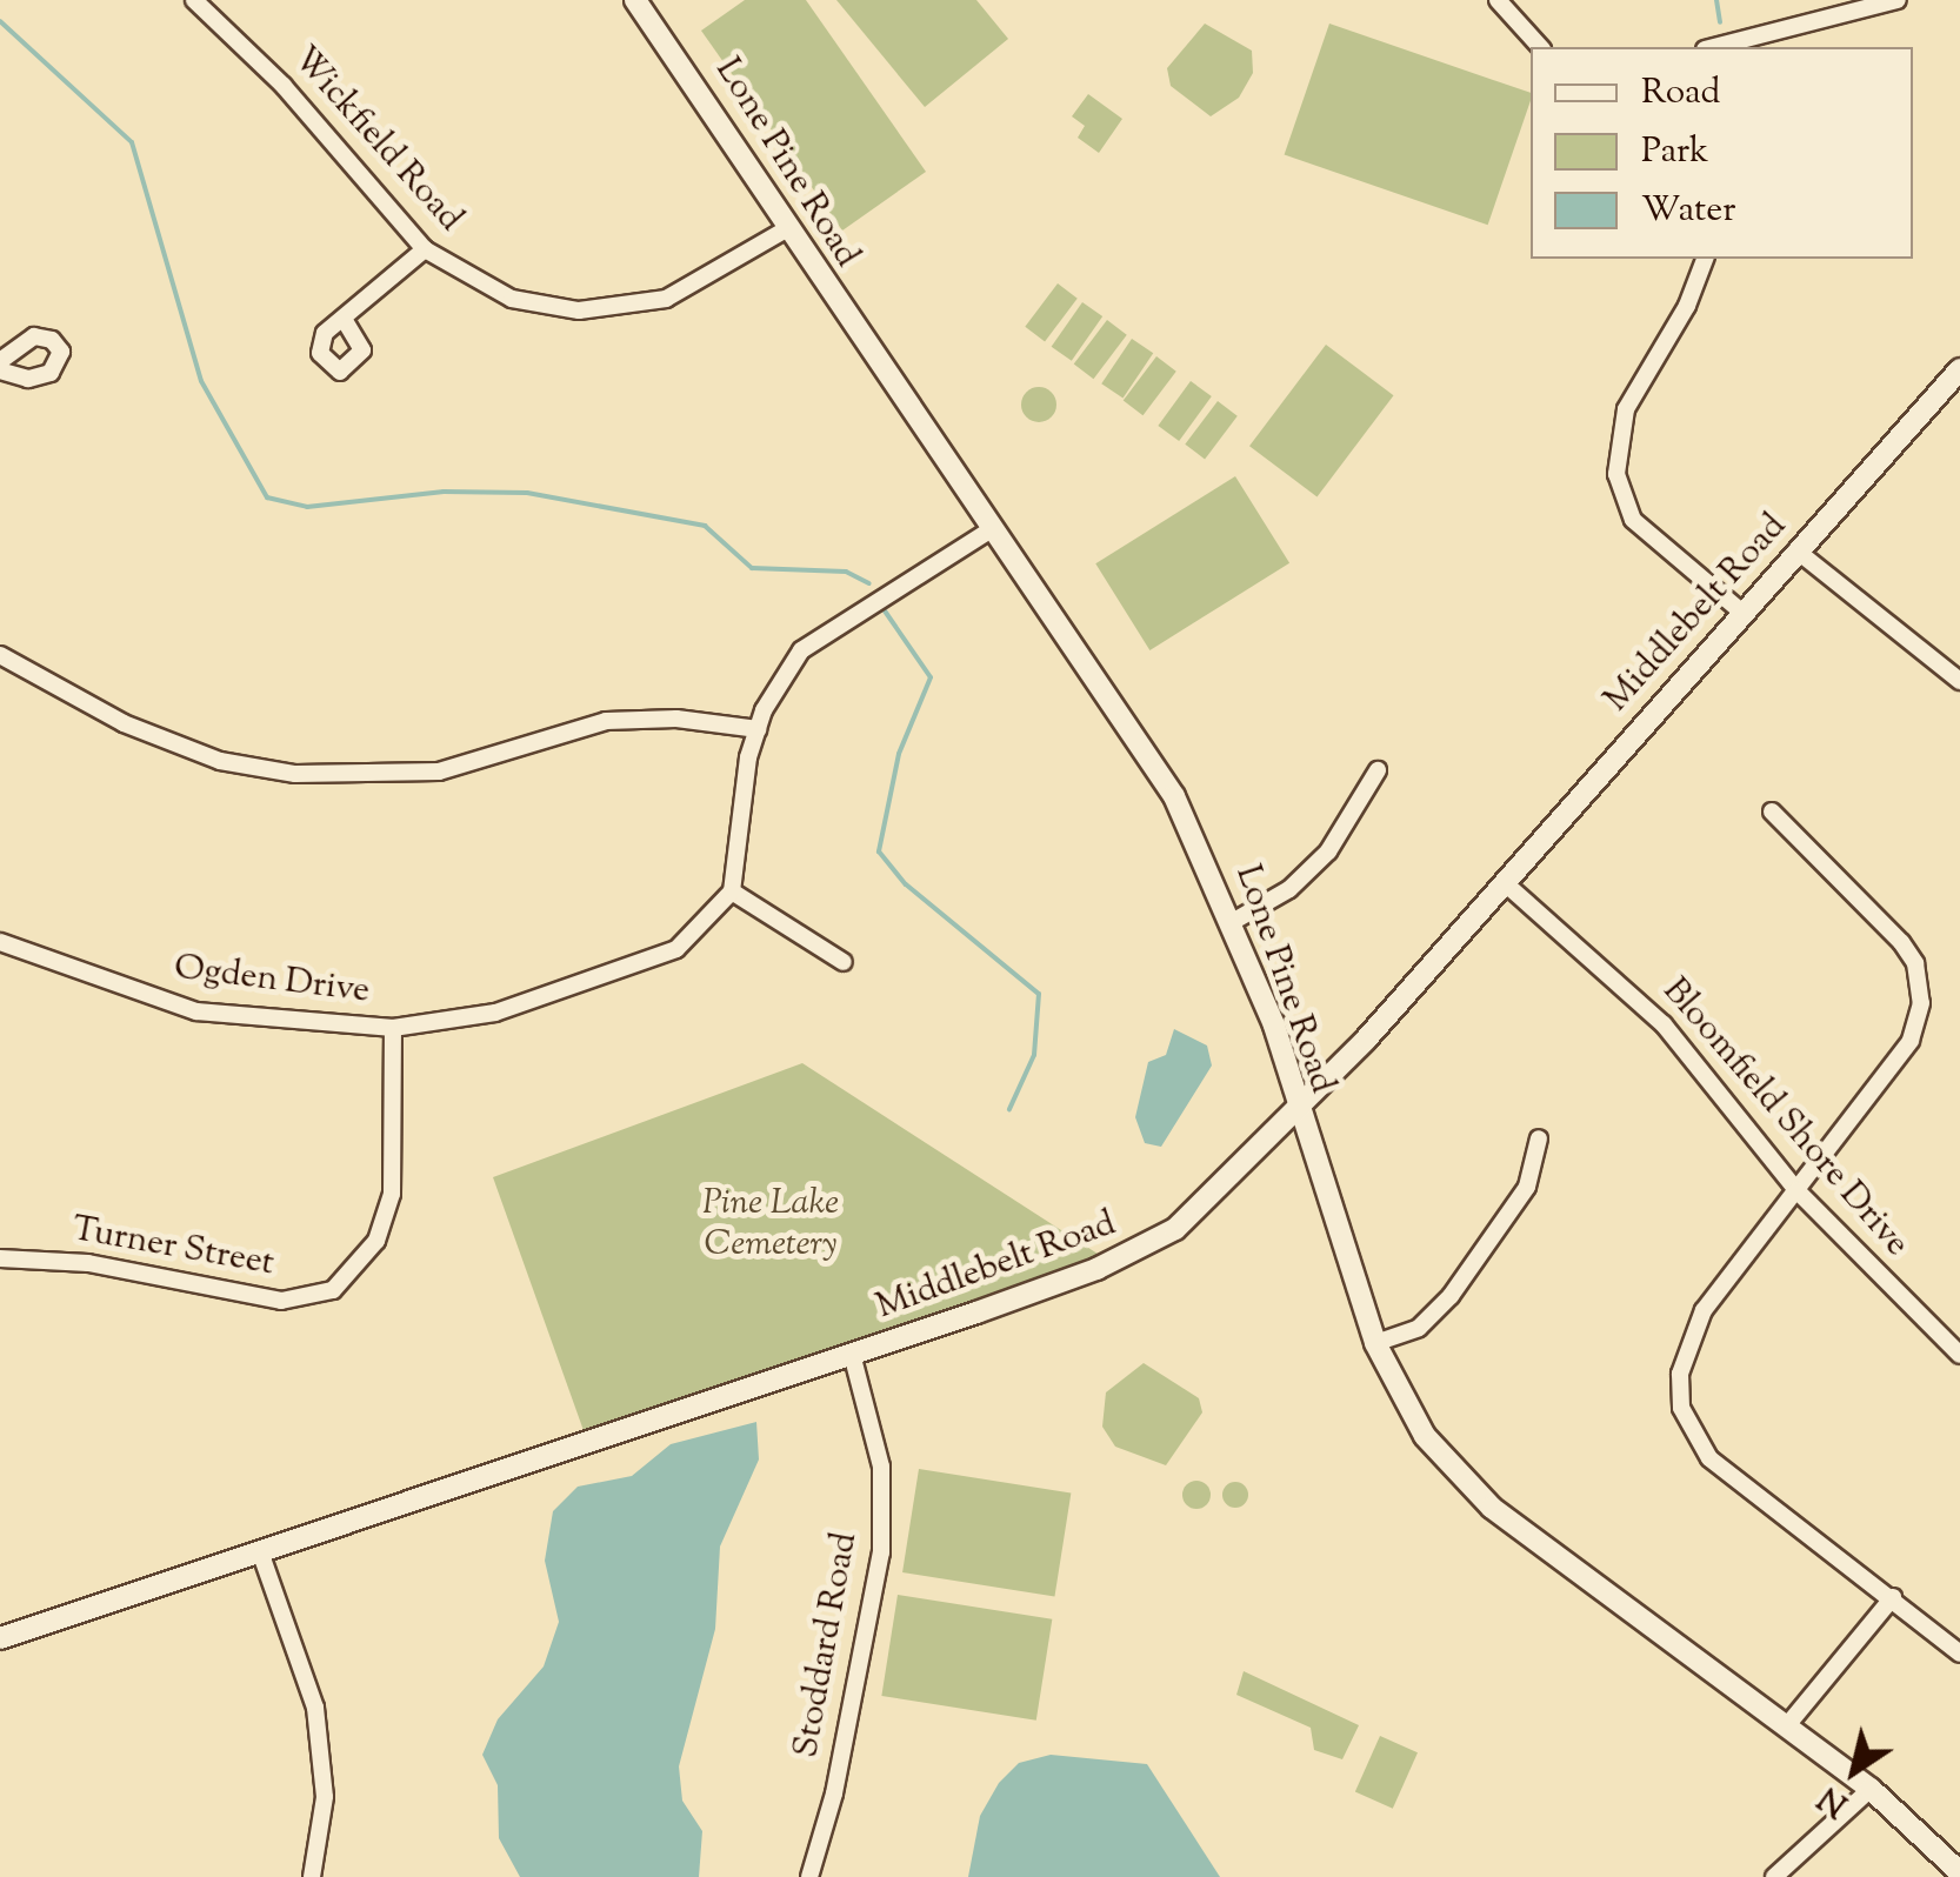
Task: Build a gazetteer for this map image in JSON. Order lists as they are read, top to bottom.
{
  "streets": {
    "street": [
      "Wickfield Road",
      "Lone Pine Road",
      "Middlebelt Road",
      "Ogden Drive",
      "Bloomfield Shore Drive",
      "Turner Street",
      "Stoddard Road"
    ]
  },
  "crossings": [
    ["Wickfield Road", "Lone Pine Road"],
    ["Lone Pine Road", "Middlebelt Road"],
    ["Middlebelt Road", "Bloomfield Shore Drive"],
    ["Middlebelt Road", "Stoddard Road"],
    ["Ogden Drive", "Turner Street"]
  ],
  "parks": ["Pine Lake Cemetery"],
  "legend": ["Road", "Park", "Water"],
  "north": "bottom left"
}
